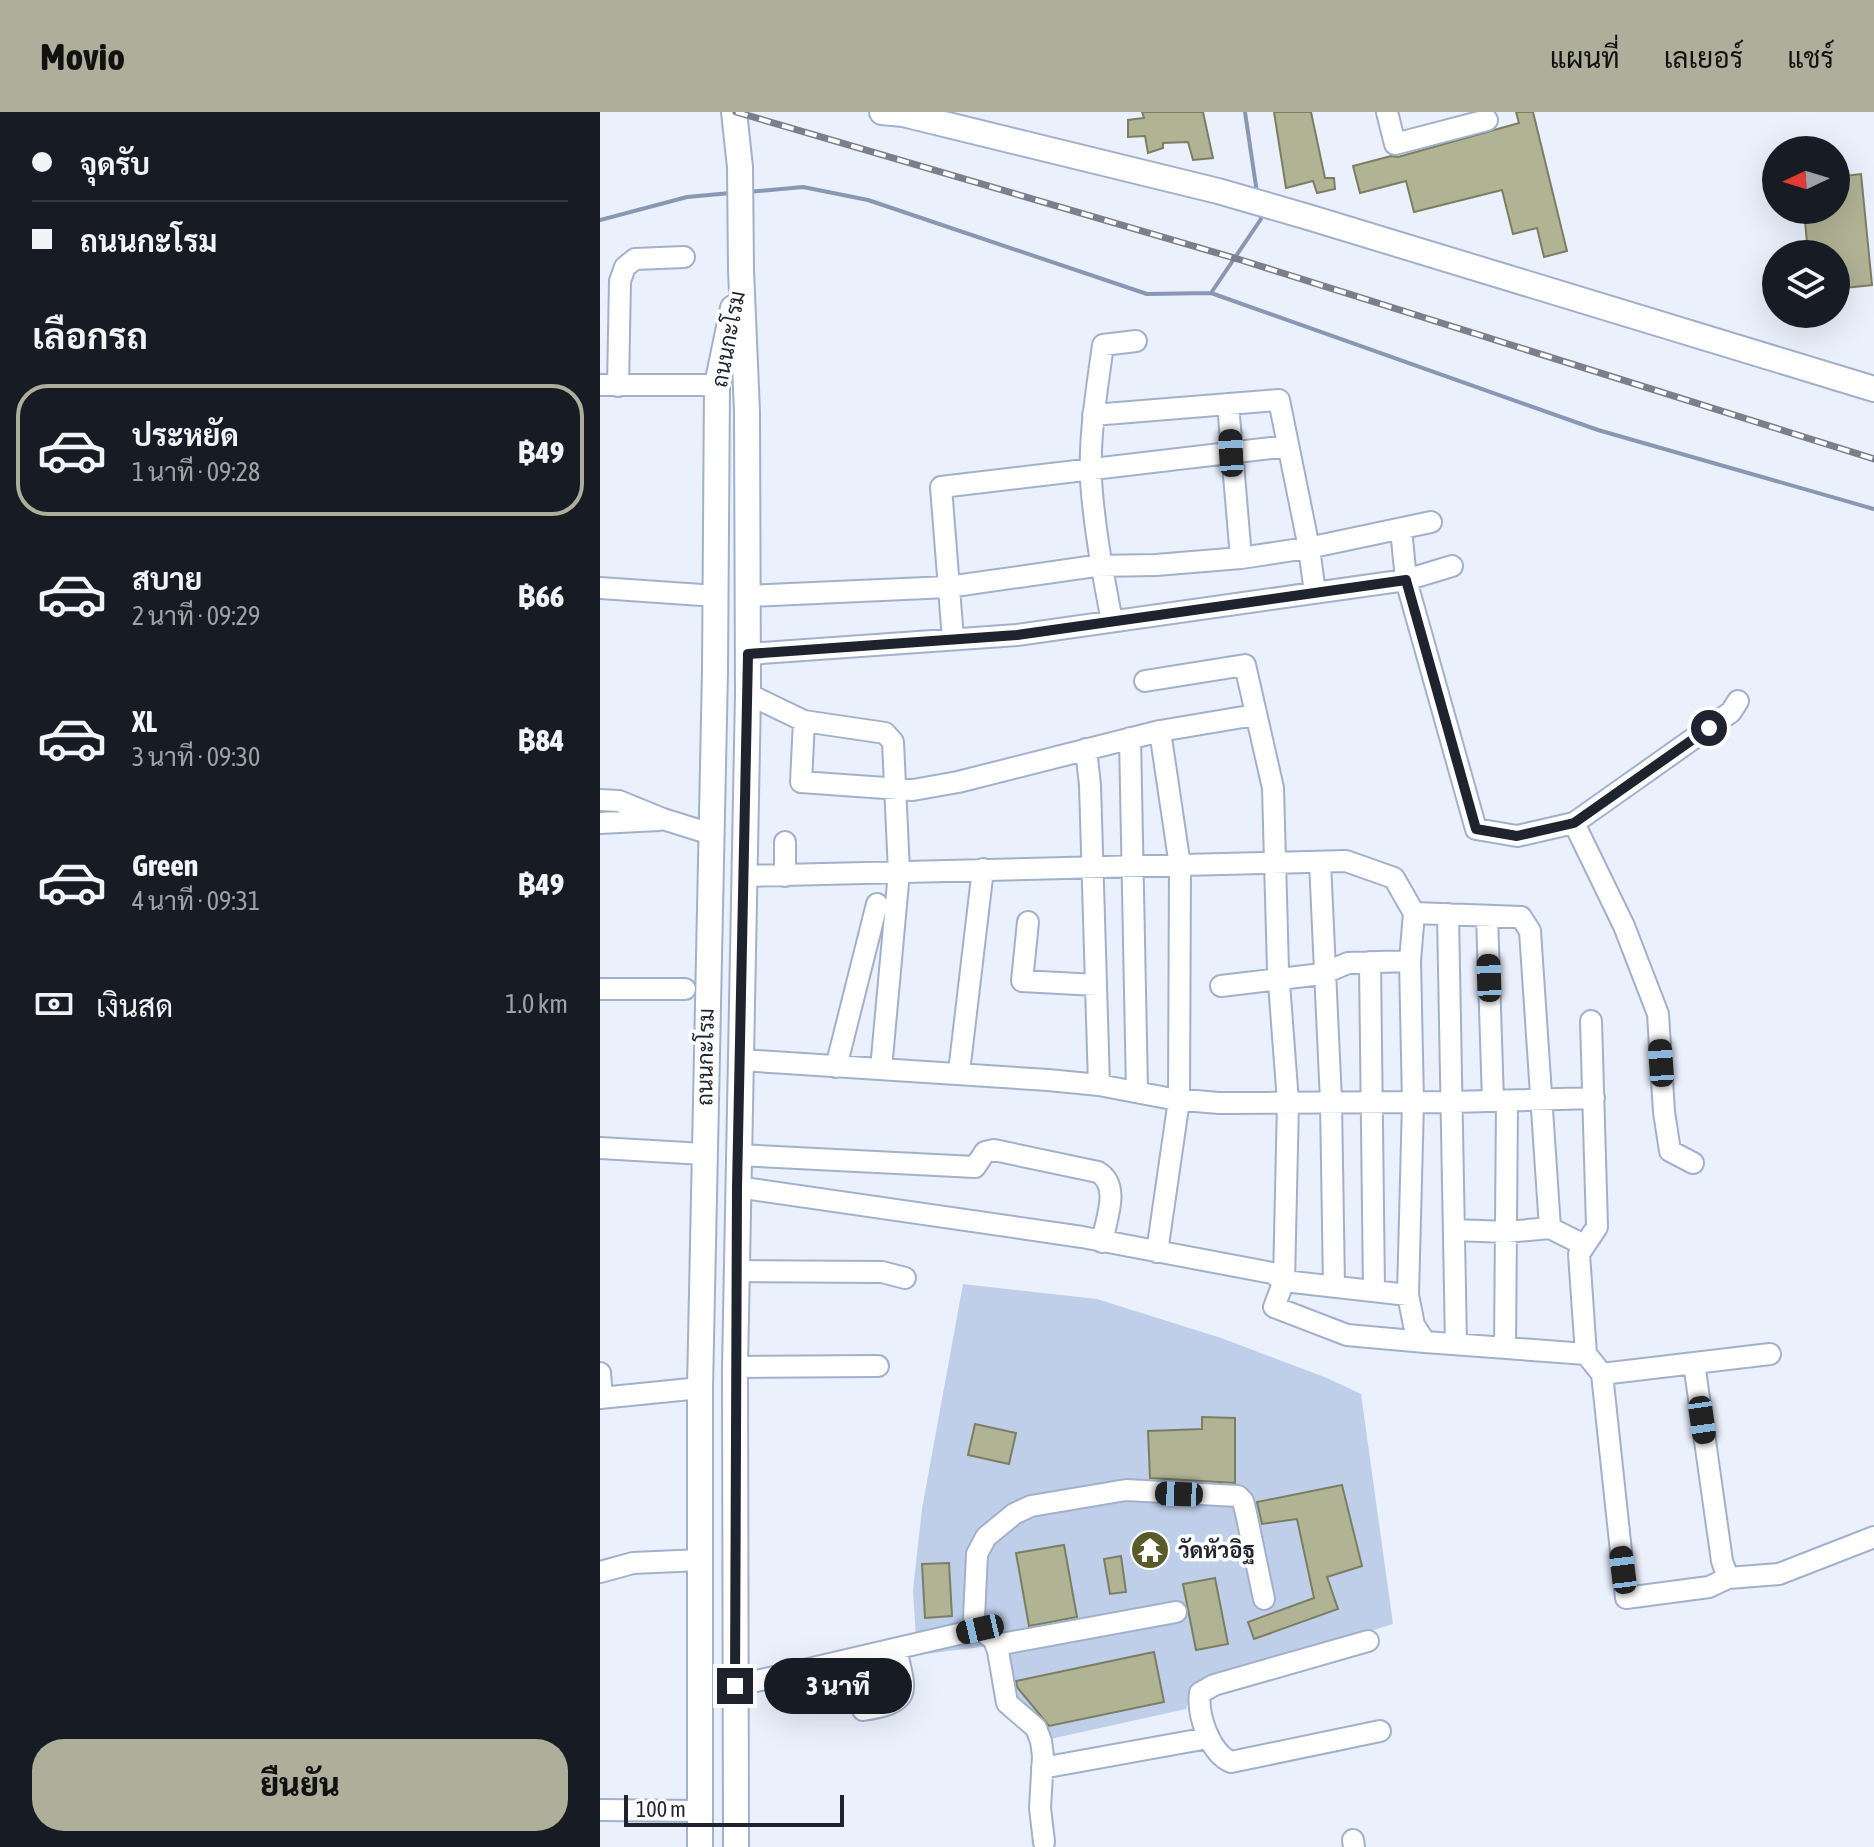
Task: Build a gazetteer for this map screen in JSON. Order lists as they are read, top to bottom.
{
  "streets": {
    "main road": ["ถนนกะโรม"]
  },
  "places": {
    "temple": ["วัดหัวอิฐ"]
  },
  "scale_bar": "100 m",
  "north": "left",
  "page": {
    "header": "Movio",
    "nav": ["แผนที่", "เลเยอร์", "แชร์"],
    "banner": ["จุดรับ", "ถนนกะโรม"],
    "heading": "เลือกรถ",
    "list": [
      {
        "name": "ประหยัด",
        "note": "1 นาที · 09:28",
        "value": "฿49"
      },
      {
        "name": "สบาย",
        "note": "2 นาที · 09:29",
        "value": "฿66"
      },
      {
        "name": "XL",
        "note": "3 นาที · 09:30",
        "value": "฿84"
      },
      {
        "name": "Green",
        "note": "4 นาที · 09:31",
        "value": "฿49"
      }
    ],
    "pay": ["เงินสด", "1.0 km"],
    "bubble": "3 นาที",
    "buttons": "ยืนยัน",
    "scale": "100 m"
  }
}
